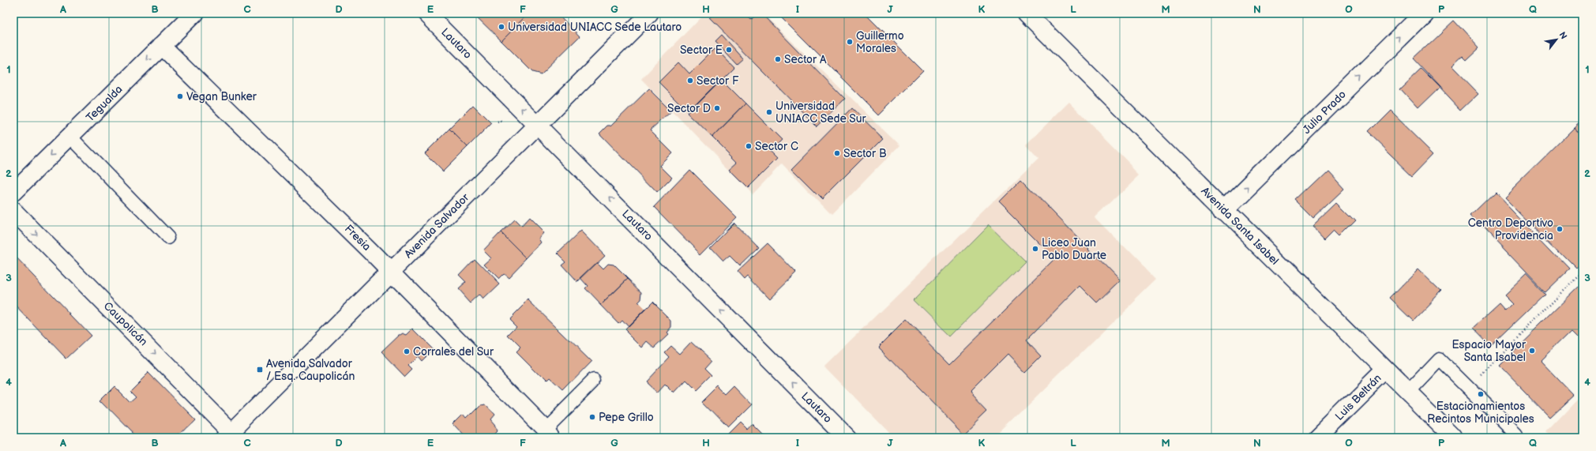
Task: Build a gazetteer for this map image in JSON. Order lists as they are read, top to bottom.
{
  "streets": {
    "street": [
      "Lautaro",
      "Tegualda",
      "Julio Prado",
      "Avenida Salvador",
      "Avenida Santa Isabel",
      "Fresia",
      "Caupolicán",
      "Luis Beltrán"
    ]
  },
  "crossings": [
    ["Lautaro", "Avenida Salvador"],
    ["Tegualda", "Fresia"],
    ["Julio Prado", "Avenida Santa Isabel"],
    ["Avenida Salvador", "Fresia"],
    ["Avenida Salvador", "Caupolicán"],
    ["Avenida Santa Isabel", "Luis Beltrán"]
  ],
  "one_way": [
    "Lautaro",
    "Tegualda",
    "Julio Prado",
    "Caupolicán"
  ],
  "places": {
    "other": [
      "Universidad UNIACC Sede Lautaro",
      "Guillermo Morales",
      "Sector E",
      "Sector A",
      "Sector F",
      "Vegan Bunker",
      "Sector D",
      "Universidad UNIACC Sede Sur",
      "Sector C",
      "Sector B",
      "Centro Deportivo Providencia",
      "Liceo Juan Pablo Duarte",
      "Espacio Mayor Santa Isabel",
      "Corrales del Sur",
      "Estacionamientos Recintos Municipales",
      "Pepe Grillo"
    ],
    "transit": ["Avenida Salvador / Esq. Caupolicán"]
  },
  "north": "top right",
  "grid": {
    "columns": [
      "A",
      "B",
      "C",
      "D",
      "E",
      "F",
      "G",
      "H",
      "I",
      "J",
      "K",
      "L",
      "M",
      "N",
      "O",
      "P",
      "Q"
    ],
    "rows": [
      "1",
      "2",
      "3",
      "4"
    ]
  }
}
